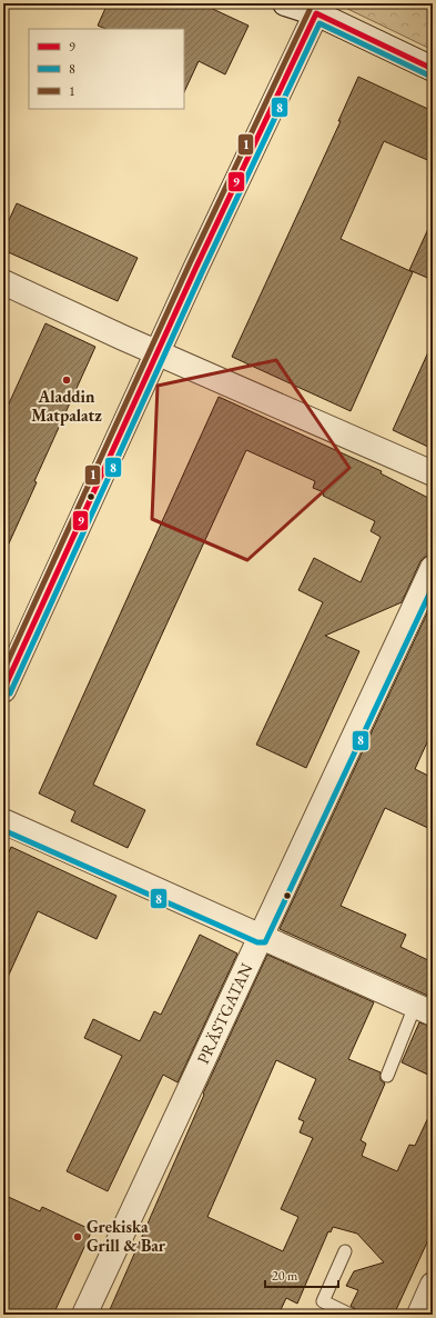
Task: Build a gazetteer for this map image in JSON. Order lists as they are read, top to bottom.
{
  "streets": {
    "street": ["PRÄSTGATAN"]
  },
  "places": ["Aladdin Matpalatz", "Grekiska Grill & Bar"],
  "lines": ["transit line 1", "transit line 9", "transit line 8"],
  "legend": ["9", "8", "1"],
  "scale_bar": "20 m"
}
